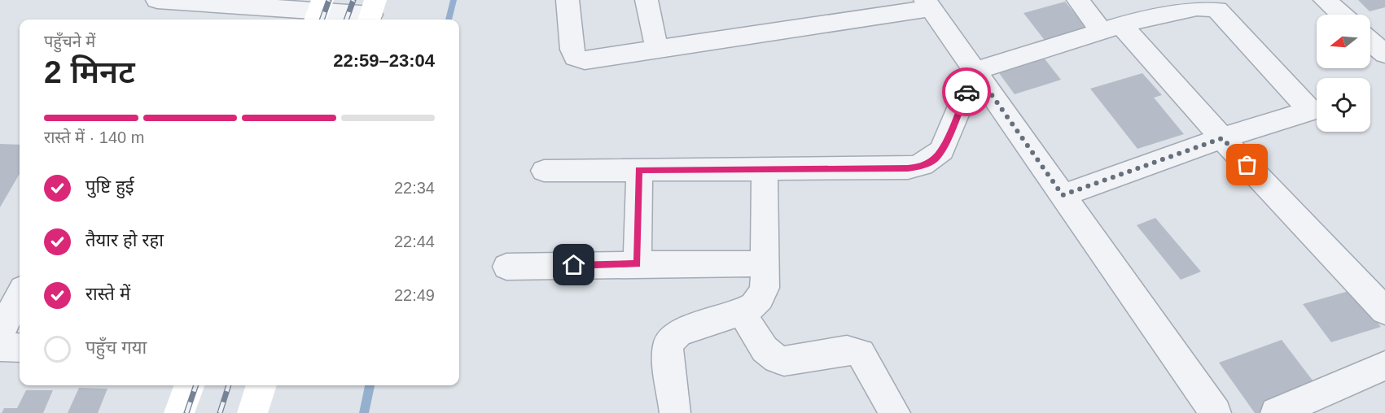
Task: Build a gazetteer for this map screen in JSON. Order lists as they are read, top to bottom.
{
  "north": "left",
  "page": {
    "heading": ["2 मिनट", "पहुँचने में", "22:59–23:04"],
    "bar": "रास्ते में · 140 m",
    "list": [
      ["पुष्टि हुई", "22:34"],
      ["तैयार हो रहा", "22:44"],
      ["रास्ते में", "22:49"],
      "पहुँच गया"
    ]
  }
}
